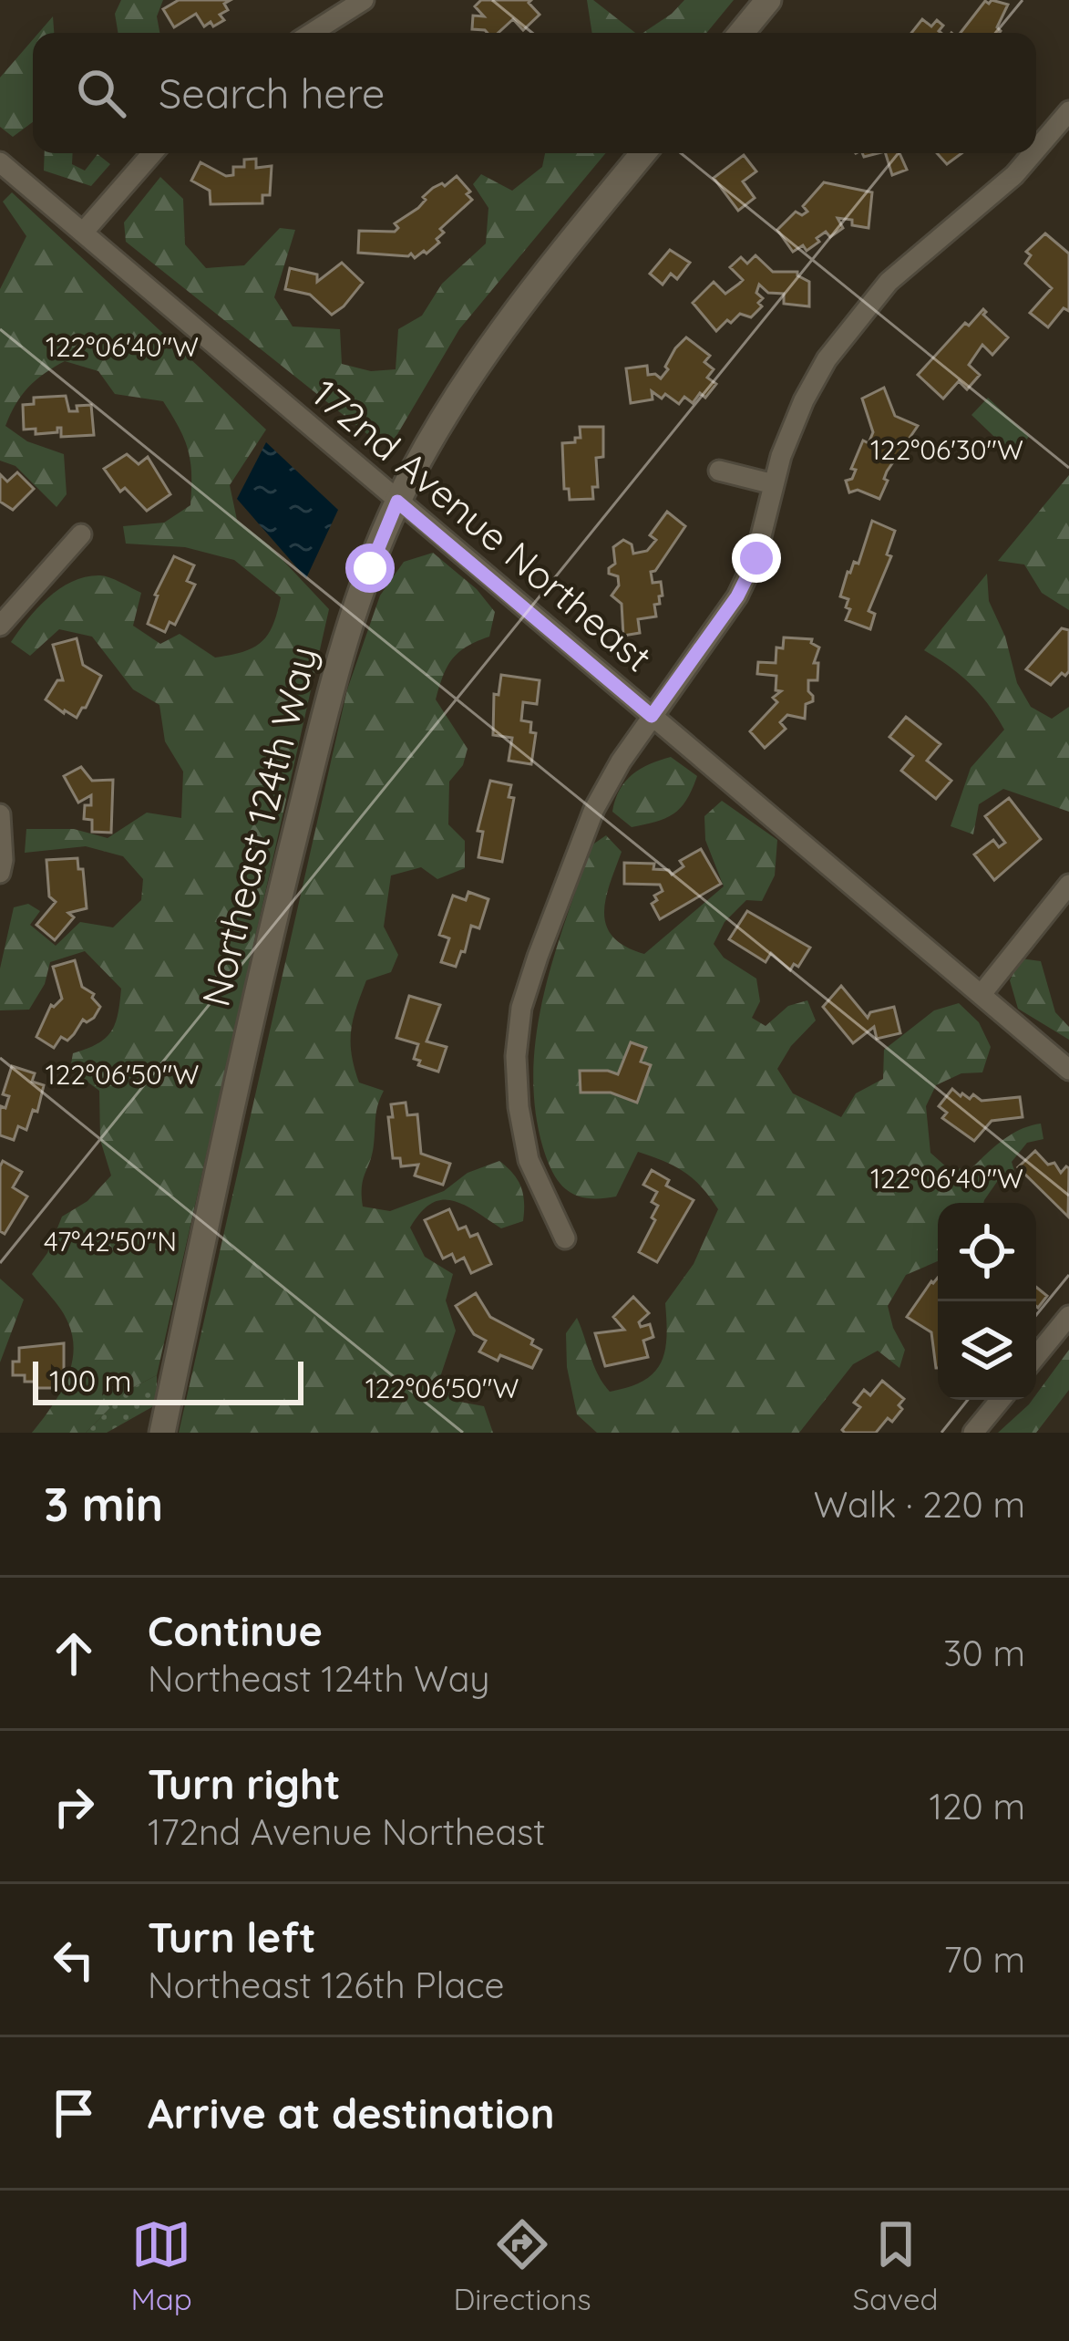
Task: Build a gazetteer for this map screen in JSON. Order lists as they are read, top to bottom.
{
  "streets": {
    "street": ["172nd Avenue Northeast", "Northeast 124th Way"]
  },
  "crossings": [
    ["172nd Avenue Northeast", "Northeast 124th Way"]
  ],
  "scale_bar": "100 m",
  "page": {
    "search": "Search here",
    "scale": "100 m",
    "heading": ["3 min", "Walk · 220 m"],
    "list": [
      ["Continue", "Northeast 124th Way", "30 m"],
      ["Turn right", "172nd Avenue Northeast", "120 m"],
      ["Turn left", "Northeast 126th Place", "70 m"],
      "Arrive at destination"
    ],
    "nav": ["Map", "Directions", "Saved"]
  },
  "coordinates": [
    "122°06'40\"W",
    "122°06'30\"W",
    "122°06'50\"W",
    "47°42'50\"N"
  ]
}
